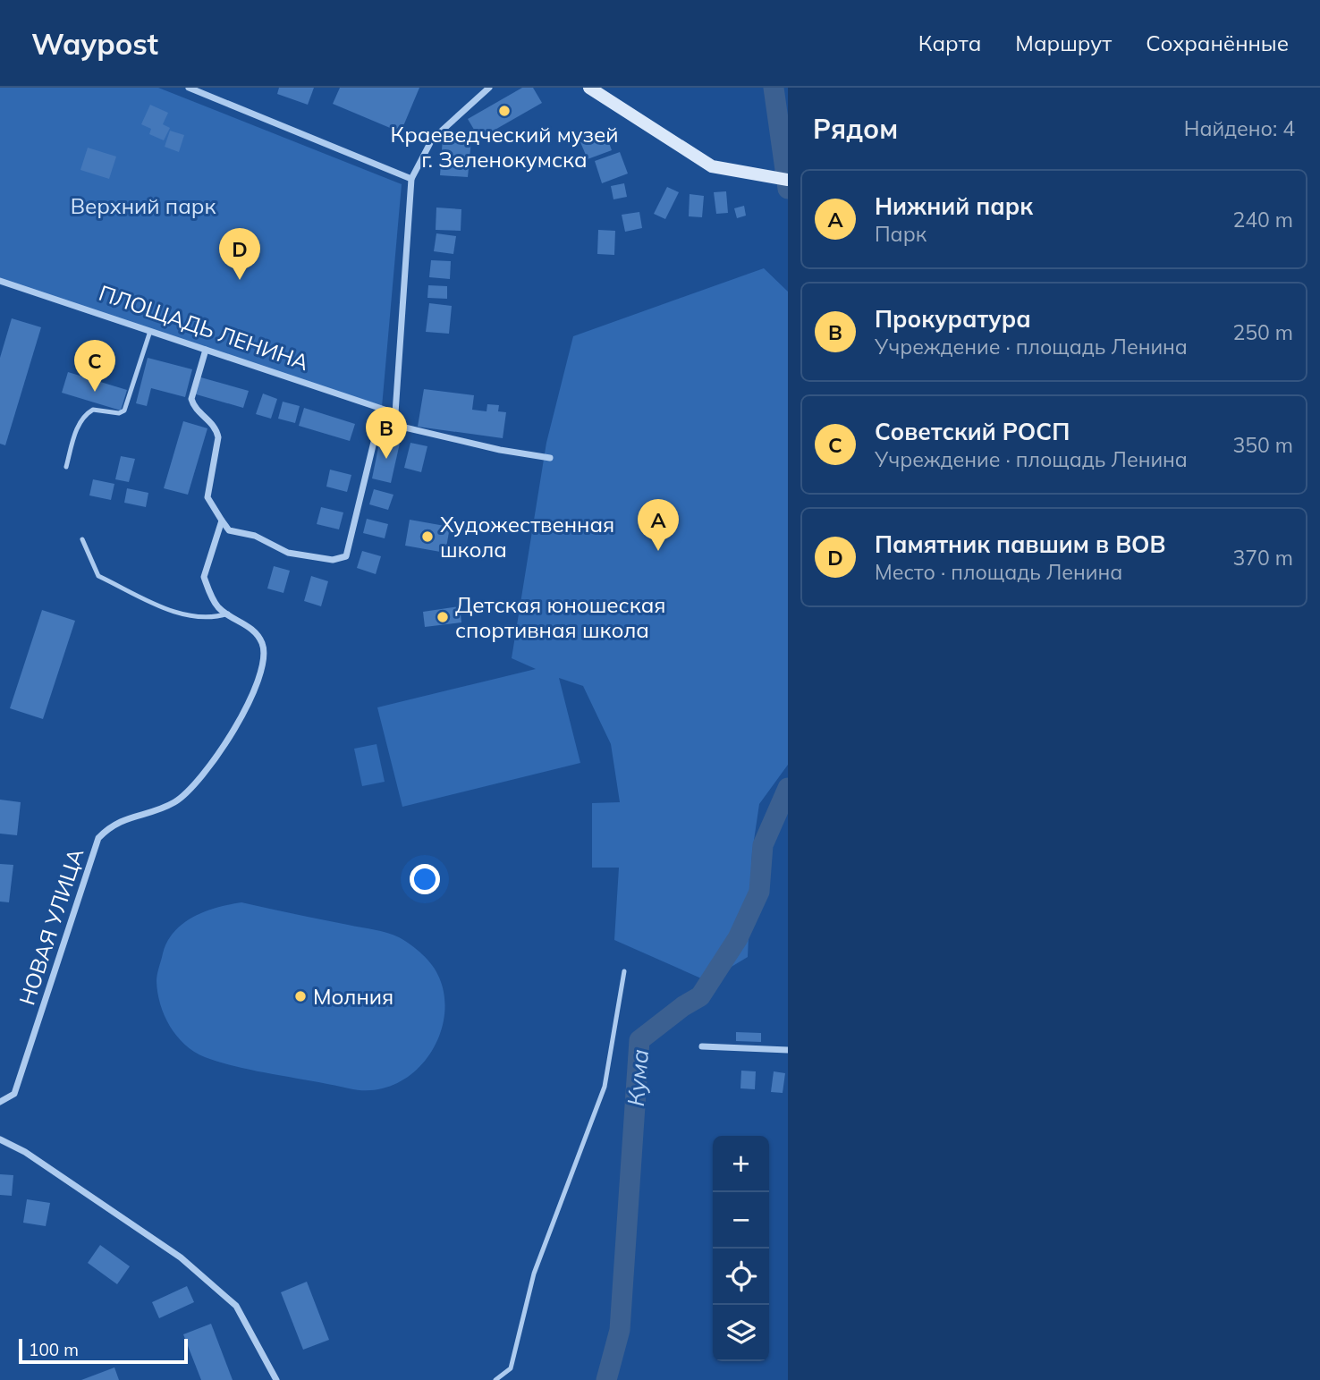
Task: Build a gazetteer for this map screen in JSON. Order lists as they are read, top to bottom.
{
  "streets": {
    "street": ["ПЛОЩАДЬ ЛЕНИНА", "НОВАЯ УЛИЦА"]
  },
  "water": ["Кума"],
  "parks": ["Верхний парк"],
  "places": [
    "Краеведческий музей г. Зеленокумска",
    "Художественная школа",
    "Детская юношеская спортивная школа",
    "Молния"
  ],
  "scale_bar": "100 m",
  "page": {
    "header": "Waypost",
    "nav": ["Карта", "Маршрут", "Сохранённые"],
    "heading": ["Рядом", "Найдено: 4"],
    "list": [
      {
        "mark": "A",
        "name": "Нижний парк",
        "note": "Парк",
        "value": "240 m"
      },
      {
        "mark": "B",
        "name": "Прокуратура",
        "note": "Учреждение · площадь Ленина",
        "value": "250 m"
      },
      {
        "mark": "C",
        "name": "Советский РОСП",
        "note": "Учреждение · площадь Ленина",
        "value": "350 m"
      },
      {
        "mark": "D",
        "name": "Памятник павшим в ВОВ",
        "note": "Место · площадь Ленина",
        "value": "370 m"
      }
    ],
    "pins": [
      "D",
      "C",
      "B",
      "A"
    ],
    "map_buttons": ["+", "−"],
    "scale": "100 m"
  }
}
